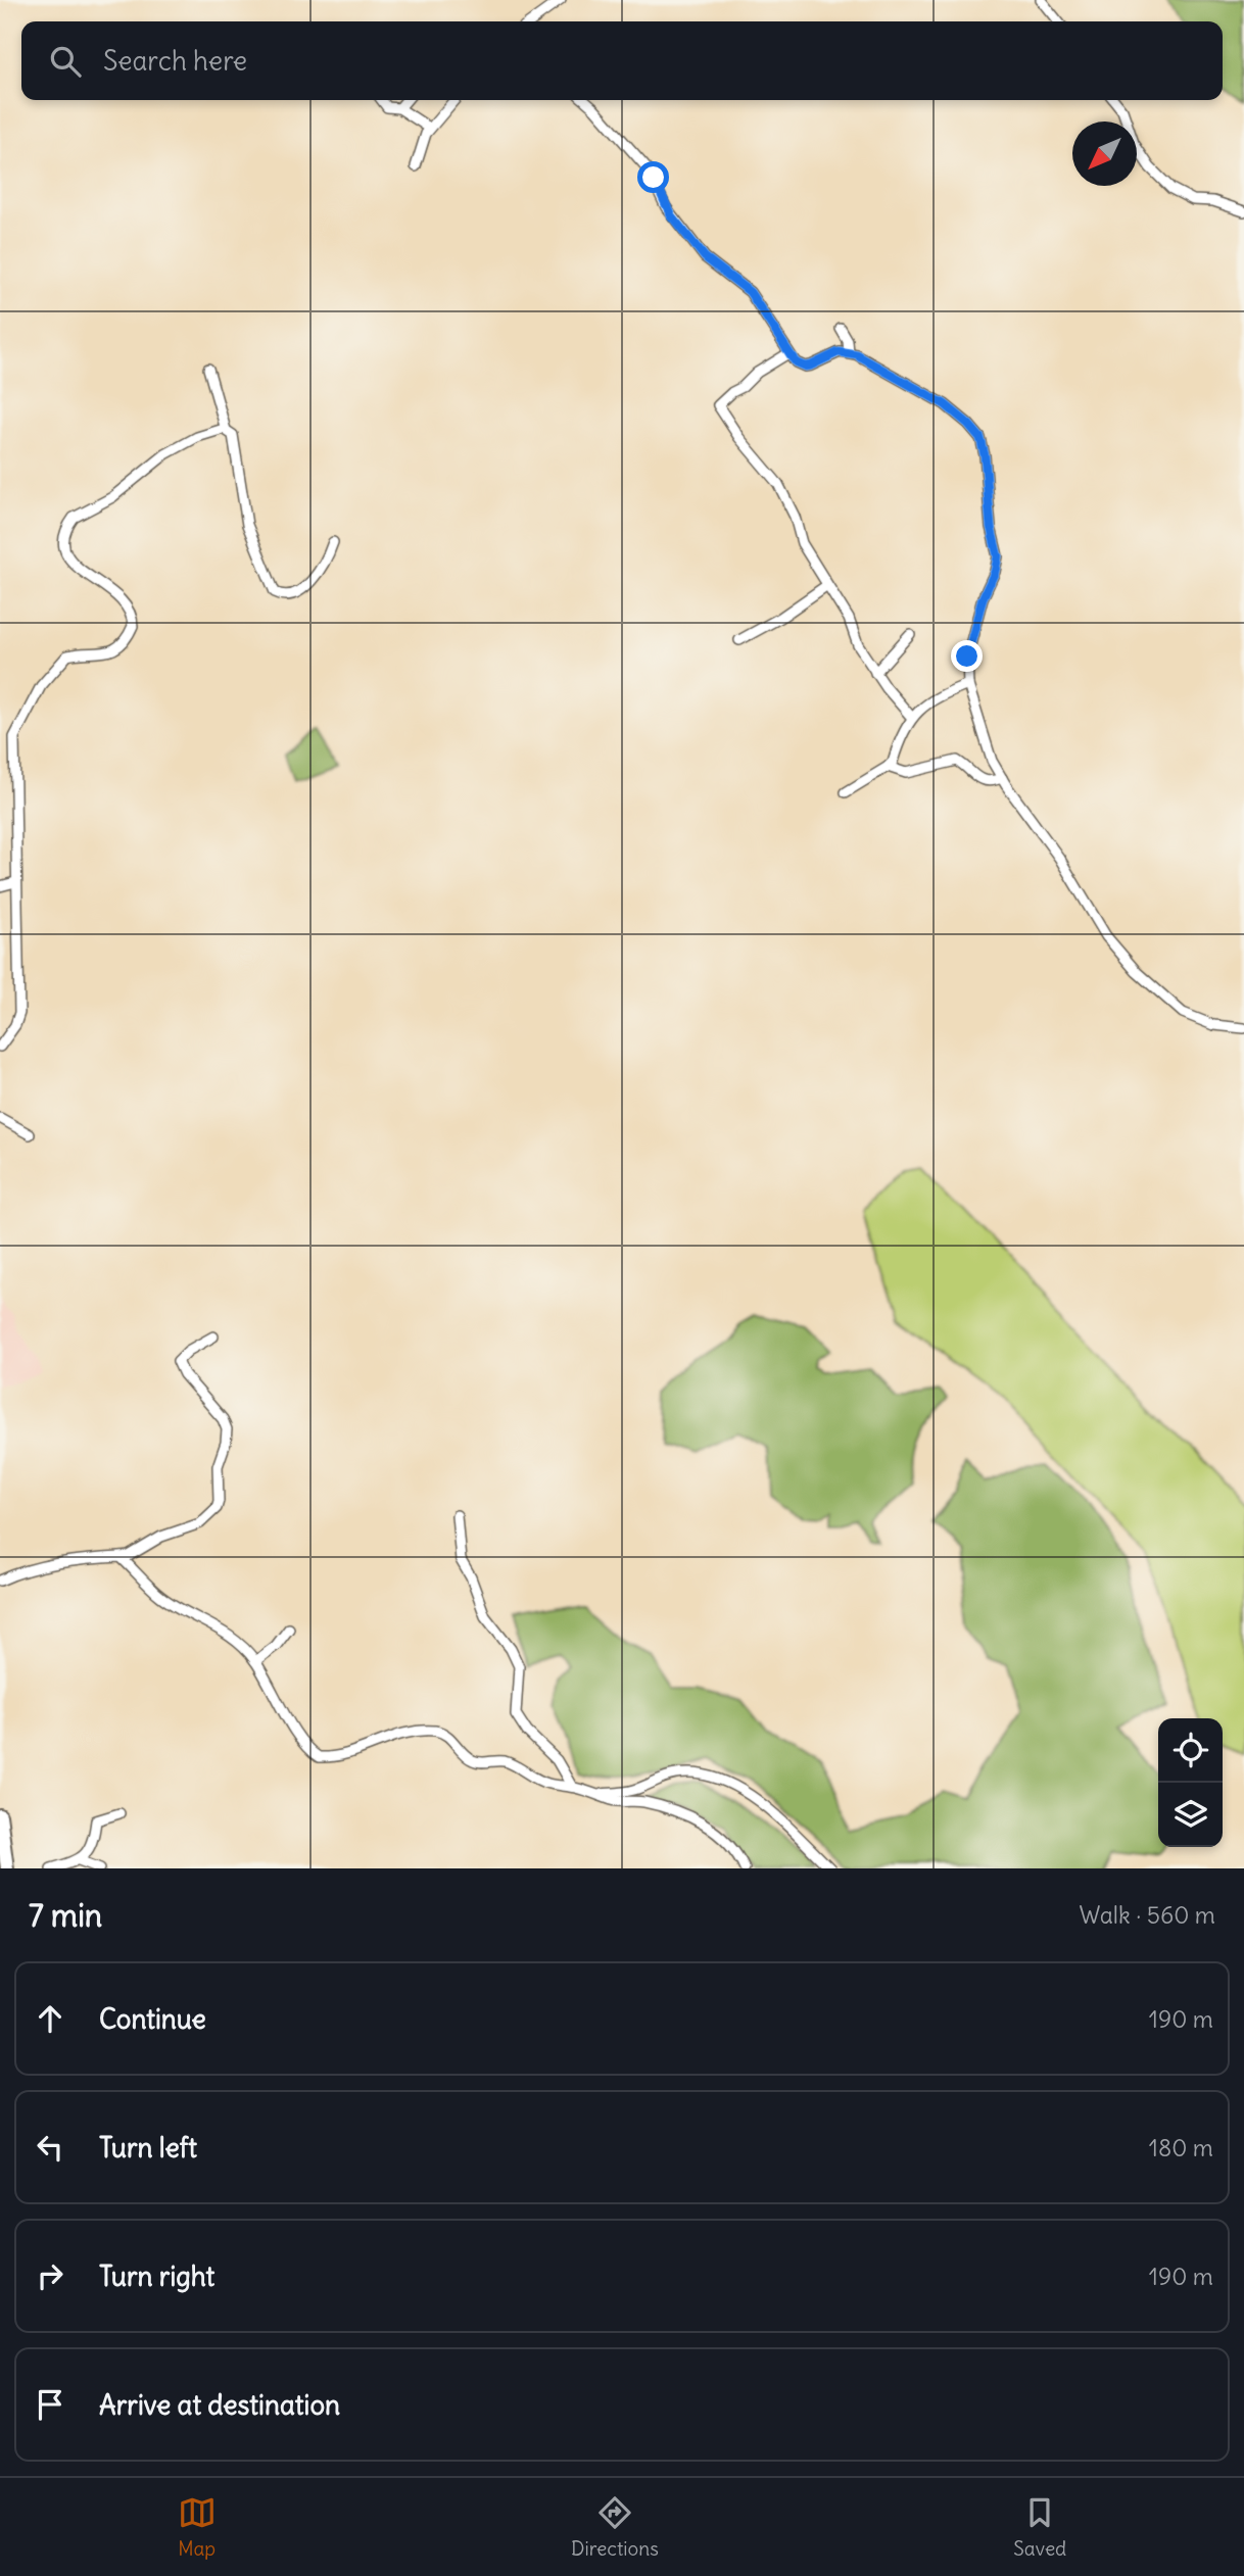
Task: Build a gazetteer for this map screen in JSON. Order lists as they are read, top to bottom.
{
  "north": "bottom left",
  "page": {
    "search": "Search here",
    "heading": ["7 min", "Walk · 560 m"],
    "list": [
      ["Continue", "190 m"],
      ["Turn left", "180 m"],
      ["Turn right", "190 m"],
      "Arrive at destination"
    ],
    "nav": ["Map", "Directions", "Saved"]
  }
}
